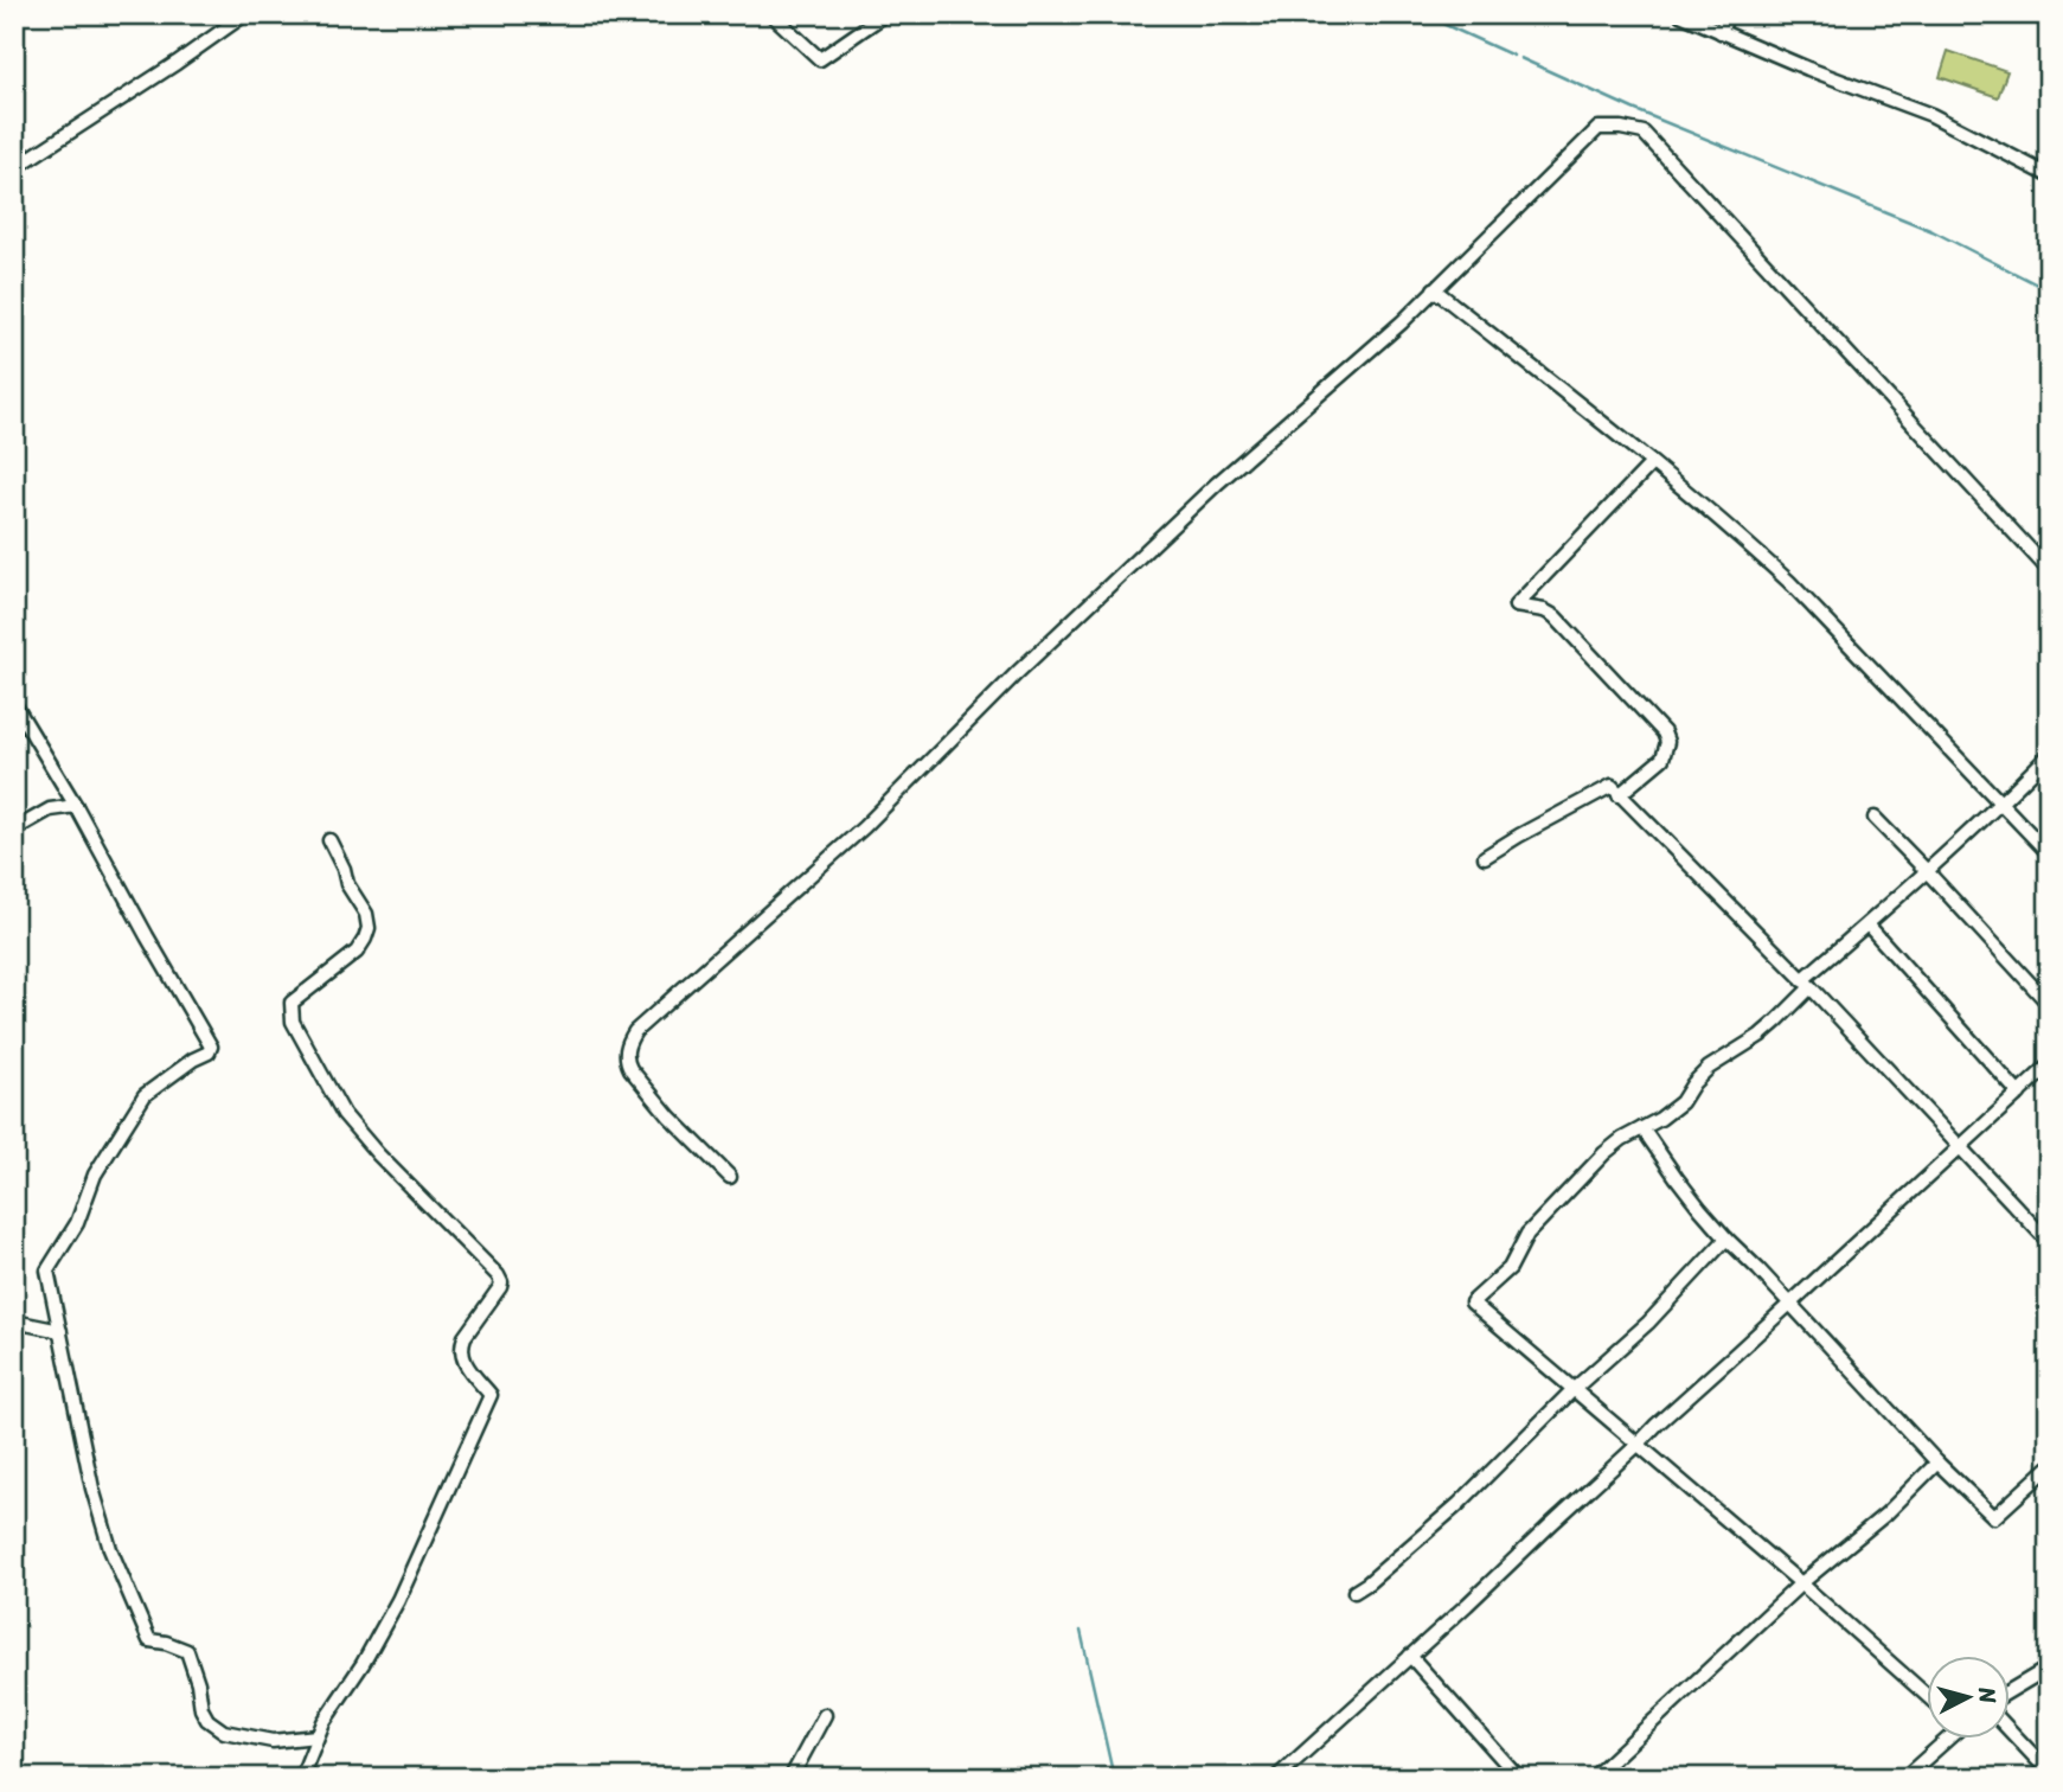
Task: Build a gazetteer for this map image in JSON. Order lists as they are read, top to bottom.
{
  "north": "right"
}
